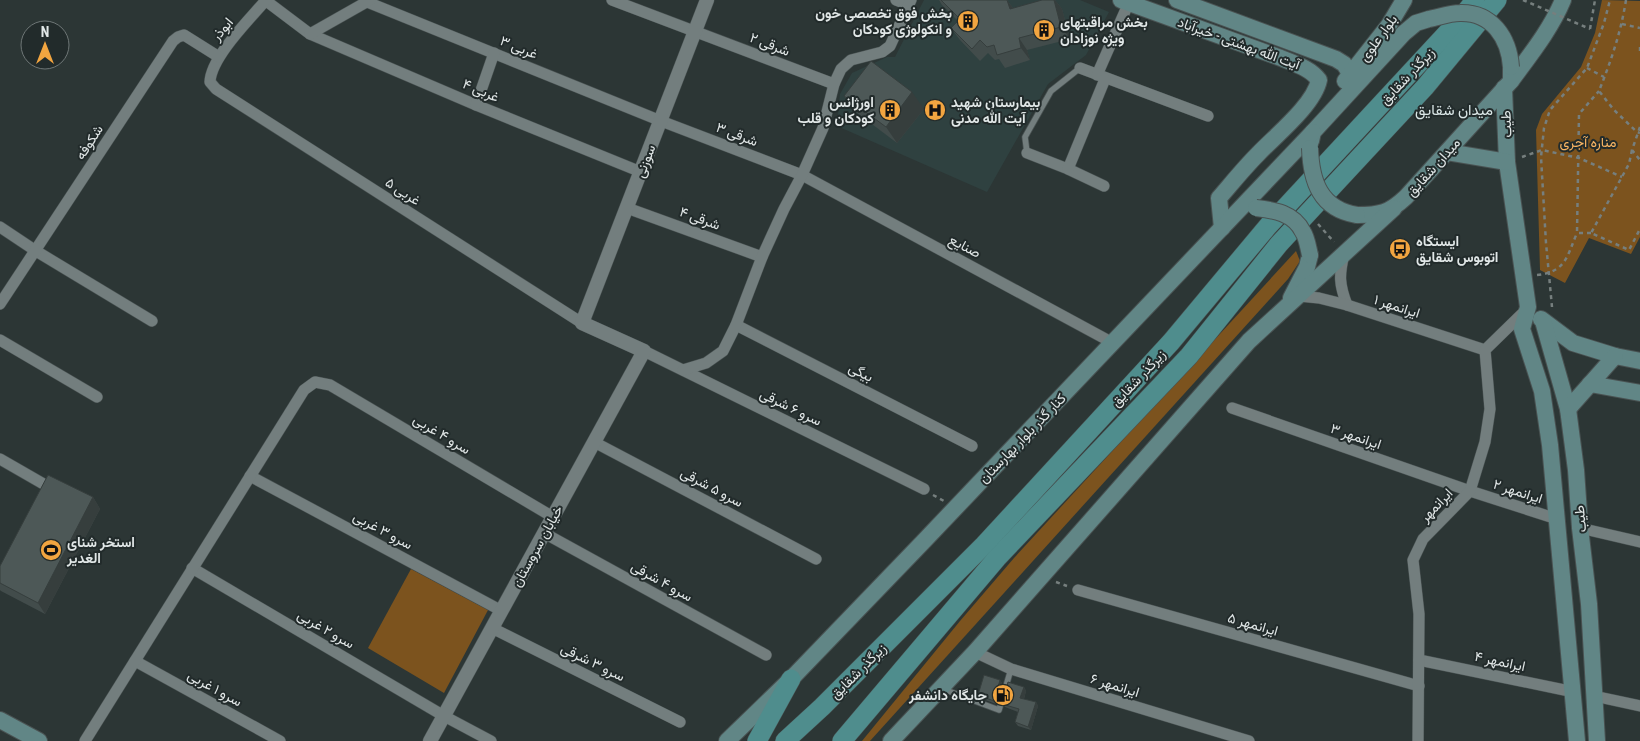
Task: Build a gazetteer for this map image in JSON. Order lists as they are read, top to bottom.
{
  "streets": {
    "main road": [
      "بلوار علوی",
      "آیت الله بهشتی - خیرآباد",
      "زیرگذر شقایق",
      "طیب",
      "میدان شقایق",
      "کنار گذر بلوار بهارستان"
    ],
    "street": [
      "ابوذر",
      "شرقی ۲",
      "غربی ۳",
      "غربی ۴",
      "شرقی ۳",
      "شکوفه",
      "سوزنی",
      "غربی ۵",
      "شرقی ۴",
      "صنایع",
      "ایرانمهر ۱",
      "بیگی",
      "سرو ۶ شرقی",
      "سرو ۴ غربی",
      "ایرانمهر ۳",
      "سرو ۵ شرقی",
      "ایرانمهر ۲",
      "ایرانمهر",
      "سرو ۳ غربی",
      "خیابان سروستان",
      "سرو ۴ شرقی",
      "ایرانمهر ۵",
      "سرو ۲ غربی",
      "ایرانمهر ۴",
      "سرو ۳ شرقی",
      "ایرانمهر ۶",
      "سرو ۱ غربی"
    ]
  },
  "crossings": [
    ["ابوذر", "غربی ۴"],
    ["ابوذر", "شکوفه"],
    ["ابوذر", "غربی ۵"],
    ["بلوار علوی", "آیت الله بهشتی - خیرآباد"],
    ["بلوار علوی", "میدان شقایق"],
    ["بلوار علوی", "کنار گذر بلوار بهارستان"],
    ["آیت الله بهشتی - خیرآباد", "کنار گذر بلوار بهارستان"],
    ["شرقی ۲", "سوزنی"],
    ["غربی ۳", "شرقی ۳"],
    ["غربی ۳", "سوزنی"],
    ["غربی ۴", "سوزنی"],
    ["طیب", "میدان شقایق"],
    ["طیب", "ایرانمهر ۲"],
    ["طیب", "ایرانمهر ۴"],
    ["شرقی ۳", "سوزنی"],
    ["شرقی ۳", "صنایع"],
    ["سوزنی", "غربی ۵"],
    ["سوزنی", "شرقی ۴"],
    ["میدان شقایق", "کنار گذر بلوار بهارستان"],
    ["صنایع", "کنار گذر بلوار بهارستان"],
    ["ایرانمهر ۱", "ایرانمهر"],
    ["سرو ۶ شرقی", "خیابان سروستان"],
    ["سرو ۴ غربی", "سرو ۳ غربی"],
    ["سرو ۴ غربی", "خیابان سروستان"],
    ["ایرانمهر ۳", "ایرانمهر ۲"],
    ["ایرانمهر ۳", "ایرانمهر"],
    ["سرو ۵ شرقی", "خیابان سروستان"],
    ["ایرانمهر ۲", "ایرانمهر"],
    ["ایرانمهر", "ایرانمهر ۵"],
    ["ایرانمهر", "ایرانمهر ۴"],
    ["سرو ۳ غربی", "خیابان سروستان"],
    ["خیابان سروستان", "سرو ۴ شرقی"],
    ["خیابان سروستان", "سرو ۲ غربی"],
    ["خیابان سروستان", "سرو ۳ شرقی"]
  ],
  "districts": ["میدان شقایق"],
  "parks": ["مناره آجری"],
  "places": {
    "building": ["بخش فوق تخصصی خون و انکولوژی کودکان", "بخش مراقبتهای ویژه نوزادان", "اورژانس کودکان و قلب"],
    "hospital": ["بیمارستان شهید آیت الله مدنی"],
    "bus stop": ["ایستگاه اتوبوس شقایق"],
    "sports": ["استخر شنای الغدیر"],
    "fuel station": ["جایگاه دانشفر"]
  },
  "north": "top"
}
